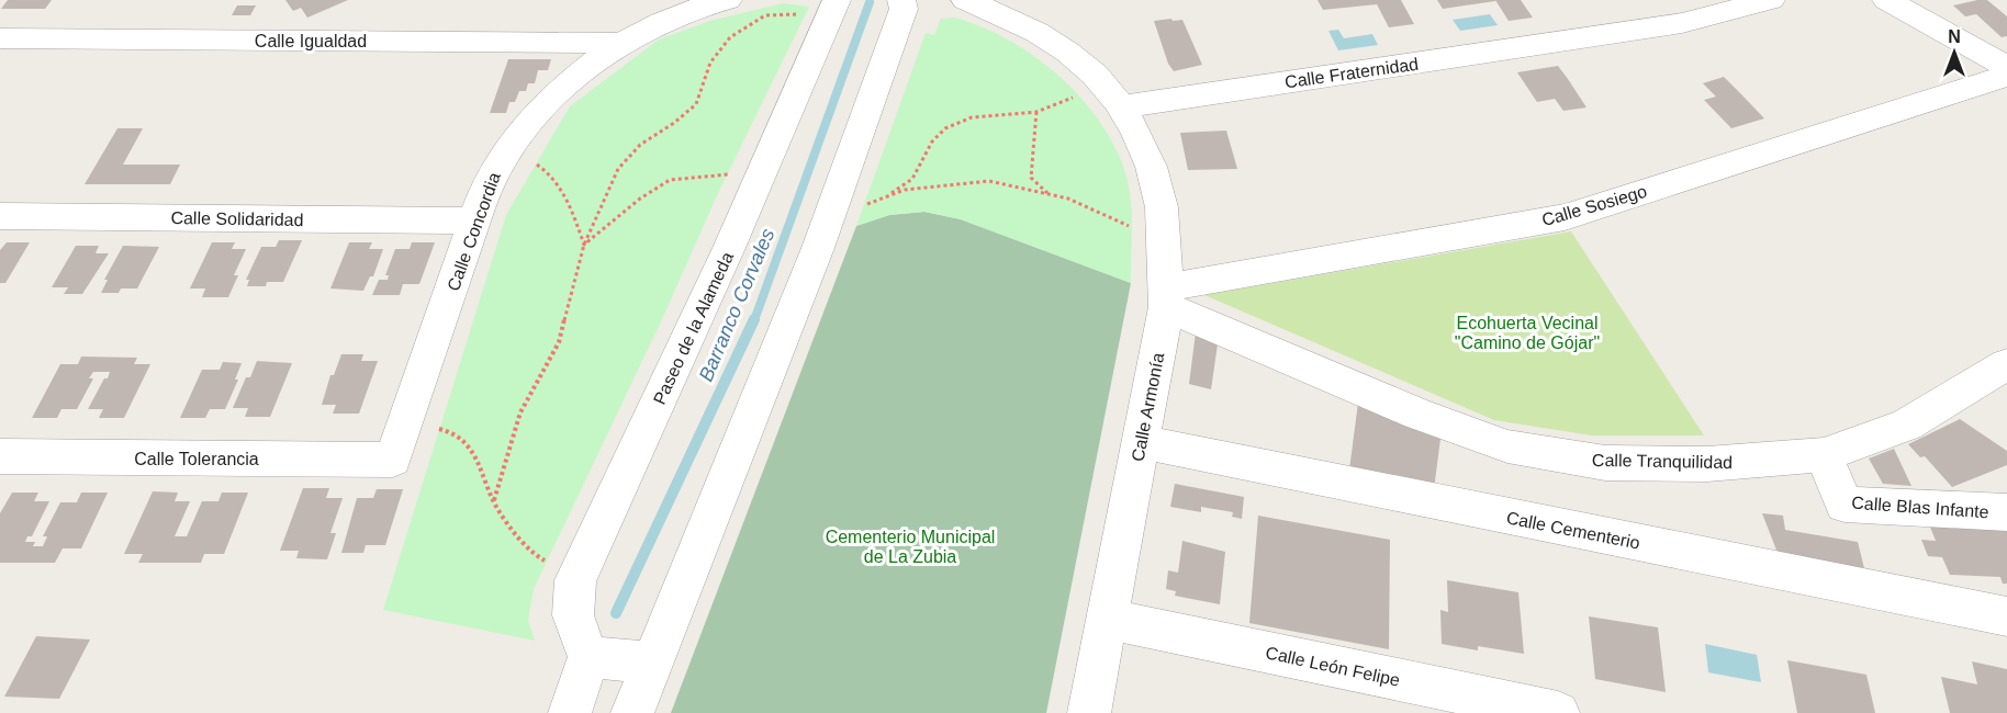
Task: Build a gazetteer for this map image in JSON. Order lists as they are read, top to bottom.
{
  "streets": {
    "street": [
      "Calle Igualdad",
      "Calle Fraternidad",
      "Calle Sosiego",
      "Calle Solidaridad",
      "Calle Concordia",
      "Paseo de la Alameda",
      "Calle Armonía",
      "Calle Tolerancia",
      "Calle Tranquilidad",
      "Calle Blas Infante",
      "Calle Cementerio",
      "Calle León Felipe"
    ]
  },
  "crossings": [
    ["Calle Igualdad", "Calle Concordia"],
    ["Calle Fraternidad", "Calle Armonía"],
    ["Calle Sosiego", "Calle Armonía"],
    ["Calle Sosiego", "Calle Tranquilidad"],
    ["Calle Solidaridad", "Calle Concordia"],
    ["Calle Concordia", "Calle Tolerancia"],
    ["Calle Armonía", "Calle Tranquilidad"],
    ["Calle Armonía", "Calle Cementerio"],
    ["Calle Armonía", "Calle León Felipe"],
    ["Calle Tranquilidad", "Calle Blas Infante"]
  ],
  "water": ["Barranco Corvales"],
  "parks": ["Ecohuerta Vecinal \"Camino de Gójar\"", "Cementerio Municipal de La Zubia"],
  "north": "top"
}
